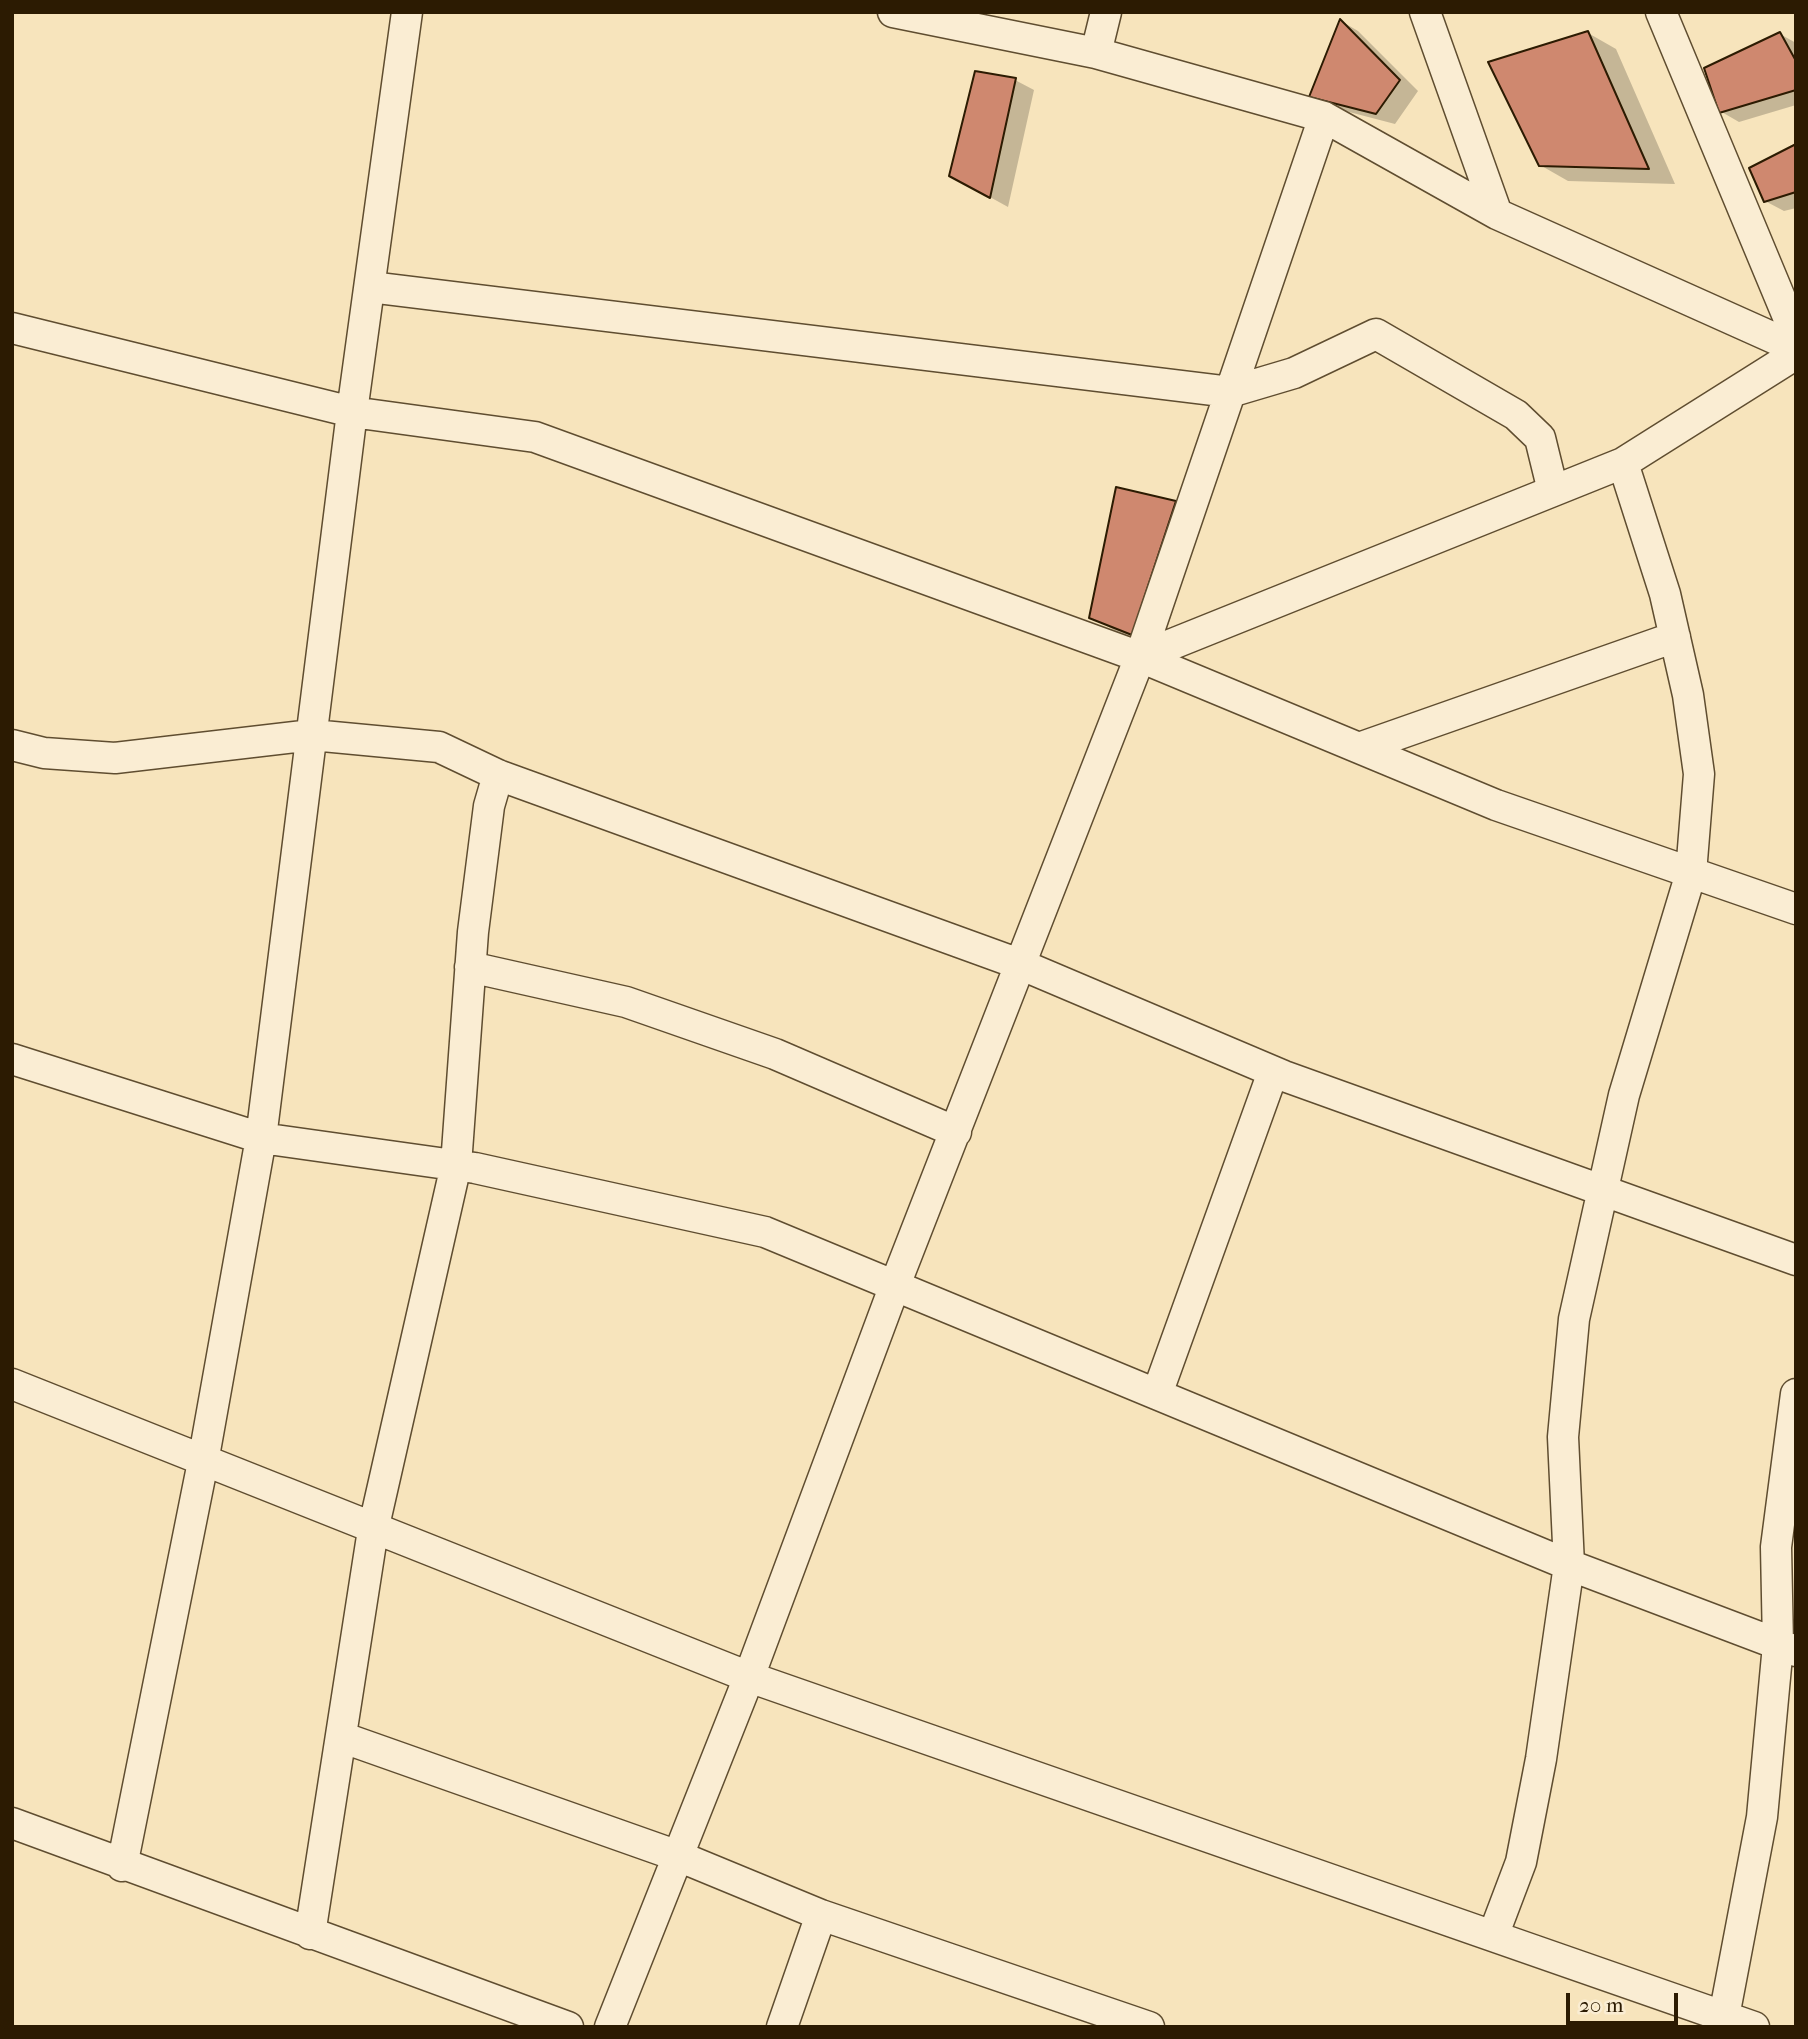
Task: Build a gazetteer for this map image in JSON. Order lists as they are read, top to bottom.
{
  "scale_bar": "20 m"
}
